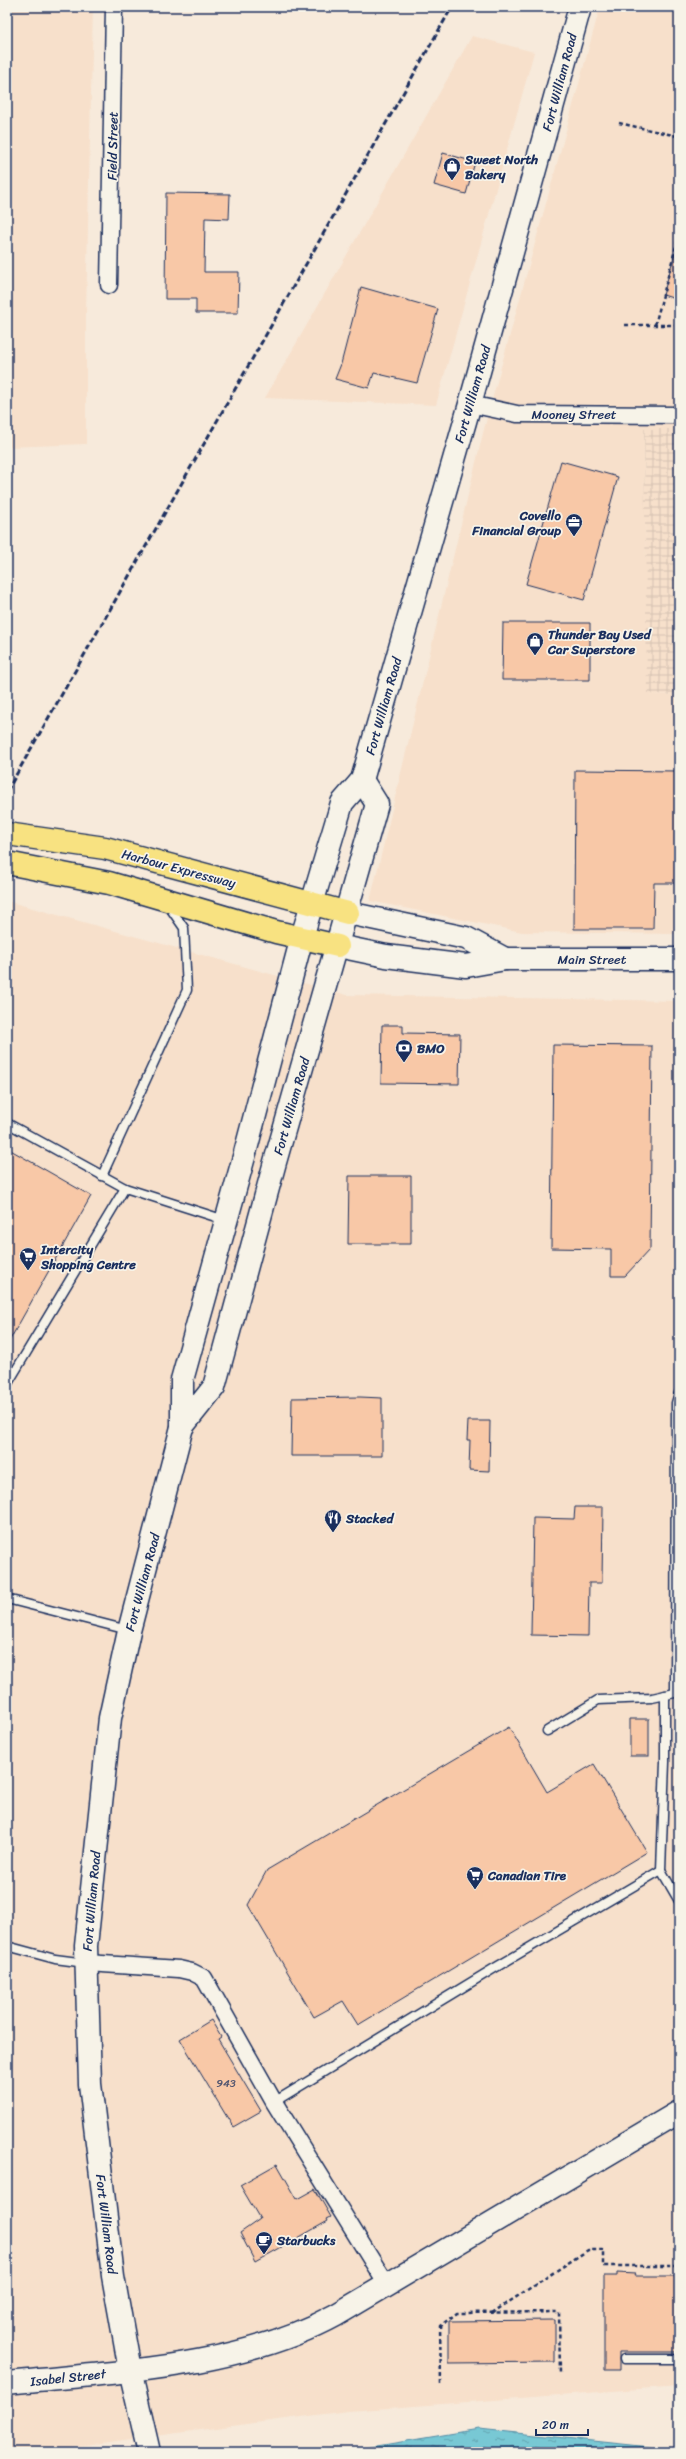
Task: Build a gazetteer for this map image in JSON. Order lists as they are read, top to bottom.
{
  "streets": {
    "main road": [
      "Fort William Road",
      "Harbour Expressway",
      "Main Street",
      "Isabel Street"
    ],
    "street": ["Field Street", "Mooney Street"]
  },
  "crossings": [
    ["Fort William Road", "Mooney Street"],
    ["Fort William Road", "Harbour Expressway"],
    ["Fort William Road", "Main Street"],
    ["Fort William Road", "Isabel Street"],
    ["Harbour Expressway", "Main Street"]
  ],
  "places": {
    "shop": ["Sweet North Bakery", "Thunder Bay Used Car Superstore"],
    "office": ["Covello Financial Group"],
    "bank": ["BMO"],
    "supermarket": ["Intercity Shopping Centre", "Canadian Tire"],
    "restaurant": ["Stacked"],
    "cafe": ["Starbucks"]
  },
  "house_numbers": ["943"],
  "scale_bar": "20 m"
}
